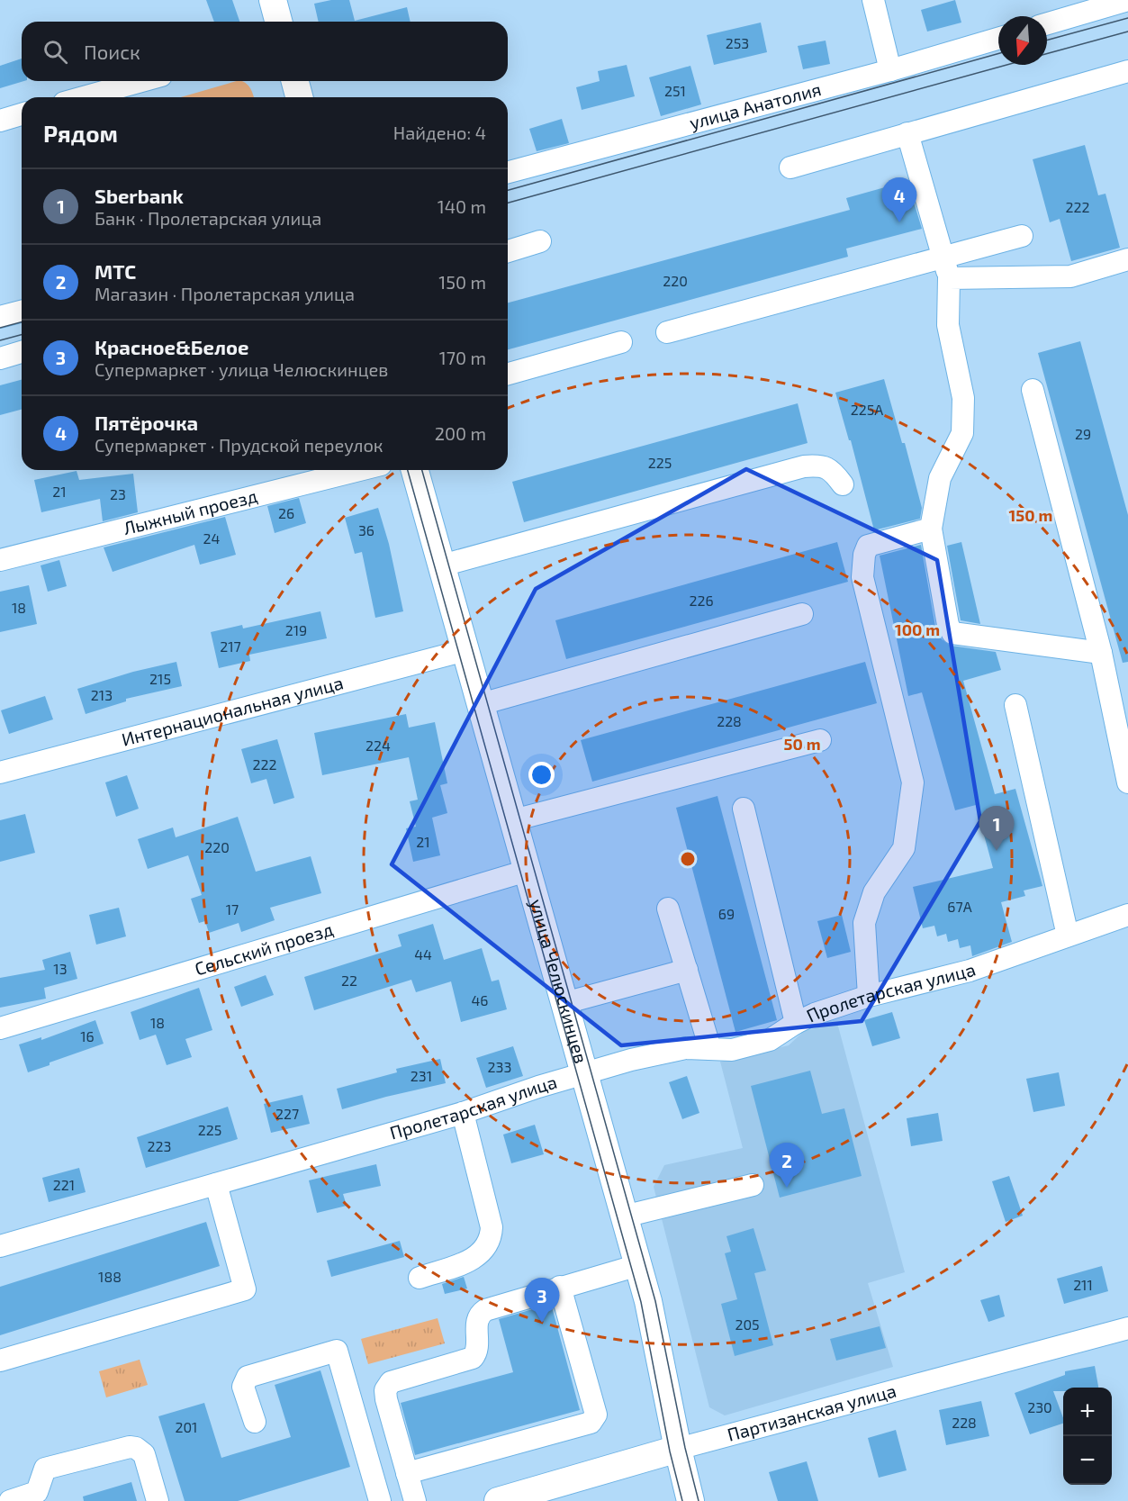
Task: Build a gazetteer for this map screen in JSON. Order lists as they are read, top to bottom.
{
  "streets": {
    "main road": ["улица Челюскинцев", "Партизанская улица"],
    "street": [
      "улица Анатолия",
      "Лыжный проезд",
      "Интернациональная улица",
      "Сельский проезд",
      "Пролетарская улица"
    ]
  },
  "crossings": [
    ["Интернациональная улица", "улица Челюскинцев"],
    ["Сельский проезд", "улица Челюскинцев"],
    ["улица Челюскинцев", "Пролетарская улица"],
    ["улица Челюскинцев", "Партизанская улица"]
  ],
  "house_numbers": [
    "253",
    "251",
    "222",
    "220",
    "225А",
    "29",
    "225",
    "21",
    "23",
    "26",
    "36",
    "24",
    "226",
    "18",
    "219",
    "217",
    "215",
    "213",
    "228",
    "224",
    "222",
    "21",
    "220",
    "67А",
    "17",
    "69",
    "44",
    "13",
    "22",
    "46",
    "18",
    "16",
    "233",
    "231",
    "227",
    "225",
    "223",
    "221",
    "188",
    "211",
    "205",
    "230",
    "228",
    "201"
  ],
  "north": "bottom",
  "page": {
    "search": "Поиск",
    "heading": ["Рядом", "Найдено: 4"],
    "list": [
      {
        "mark": "1",
        "name": "Sberbank",
        "note": "Банк · Пролетарская улица",
        "value": "140 m"
      },
      {
        "mark": "2",
        "name": "МТС",
        "note": "Магазин · Пролетарская улица",
        "value": "150 m"
      },
      {
        "mark": "3",
        "name": "Красное&Белое",
        "note": "Супермаркет · улица Челюскинцев",
        "value": "170 m"
      },
      {
        "mark": "4",
        "name": "Пятёрочка",
        "note": "Супермаркет · Прудской переулок",
        "value": "200 m"
      }
    ],
    "pins": [
      "4",
      "1",
      "2",
      "3"
    ],
    "map_buttons": ["+", "−"]
  },
  "rings": ["150 m", "100 m", "50 m"]
}
